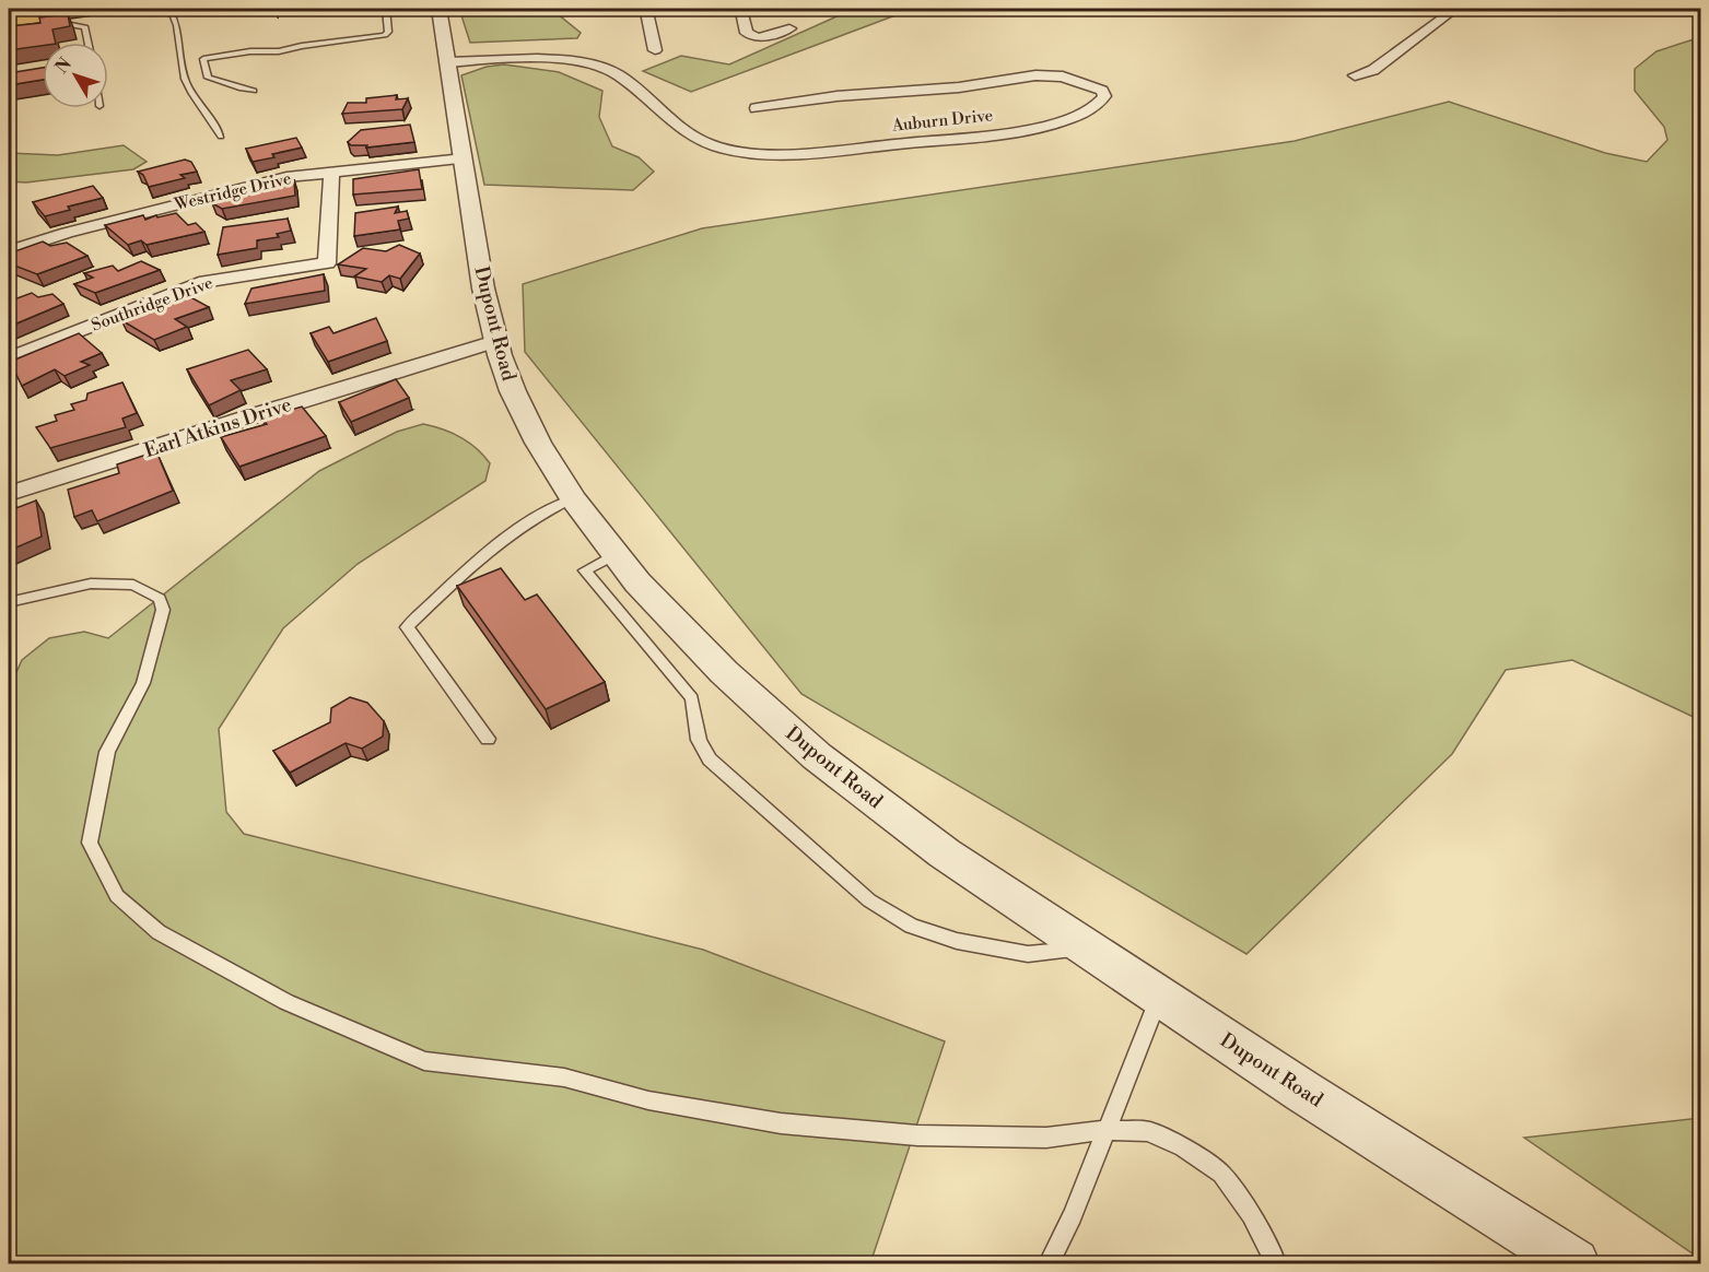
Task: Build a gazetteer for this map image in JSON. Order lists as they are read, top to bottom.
{
  "streets": {
    "street": [
      "Auburn Drive",
      "Westridge Drive",
      "Southridge Drive",
      "Dupont Road",
      "Earl Atkins Drive"
    ]
  },
  "crossings": [
    ["Auburn Drive", "Dupont Road"],
    ["Westridge Drive", "Southridge Drive"],
    ["Westridge Drive", "Dupont Road"],
    ["Dupont Road", "Earl Atkins Drive"]
  ],
  "north": "top left"
}
